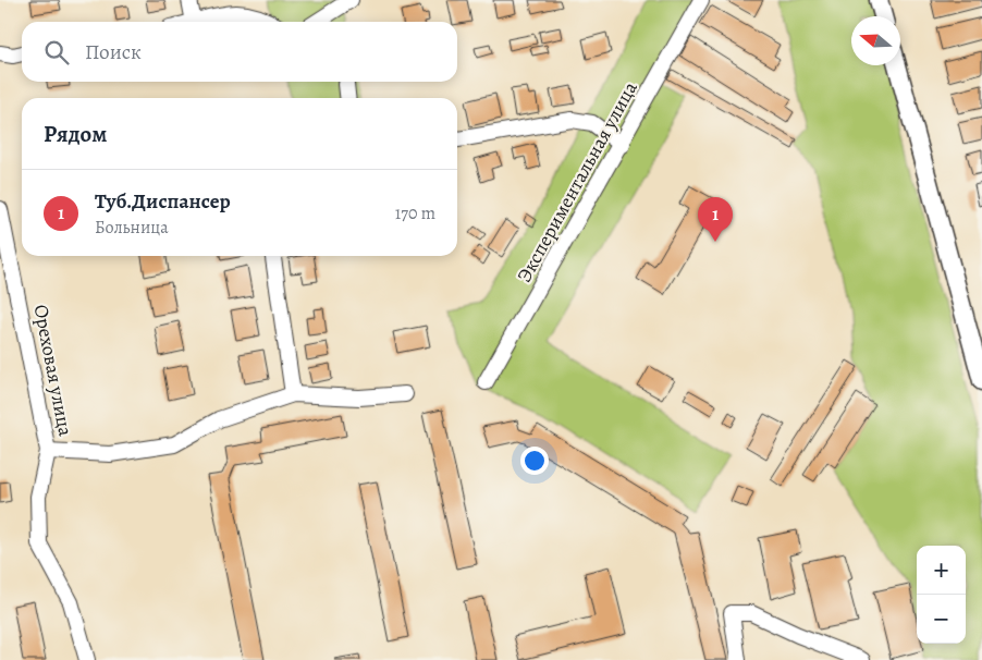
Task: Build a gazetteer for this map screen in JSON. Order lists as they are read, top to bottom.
{
  "streets": {
    "street": ["Экспериментальная улица", "Ореховая улица"]
  },
  "north": "left",
  "page": {
    "search": "Поиск",
    "heading": "Рядом",
    "list": [
      {
        "mark": "1",
        "name": "Туб.Диспансер",
        "note": "Больница",
        "value": "170 m"
      }
    ],
    "pins": "1",
    "map_buttons": ["+", "−"]
  }
}
